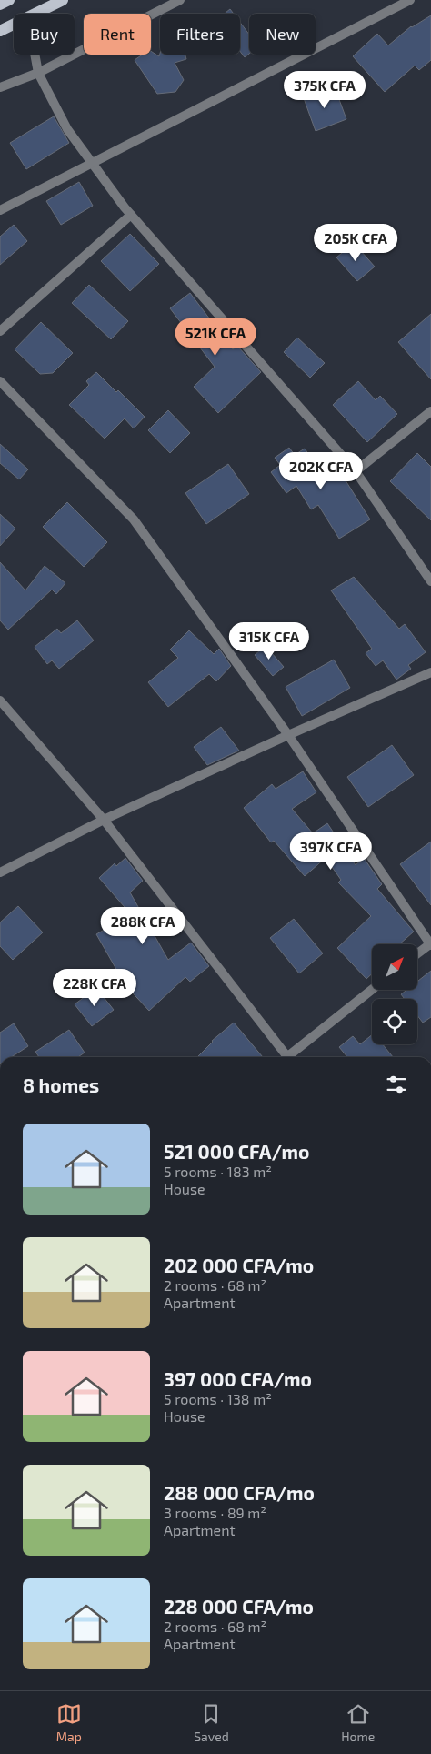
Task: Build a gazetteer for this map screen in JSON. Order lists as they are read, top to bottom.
{
  "north": "top right",
  "page": {
    "chip": [
      "Buy",
      "Rent",
      "Filters",
      "New"
    ],
    "price": [
      "375K CFA",
      "205K CFA",
      "521K CFA",
      "202K CFA",
      "315K CFA",
      "397K CFA",
      "288K CFA",
      "228K CFA"
    ],
    "heading": "8 homes",
    "list": [
      {
        "name": "521 000 CFA/mo",
        "note": "5 rooms · 183 m² · House"
      },
      {
        "name": "202 000 CFA/mo",
        "note": "2 rooms · 68 m² · Apartment"
      },
      {
        "name": "397 000 CFA/mo",
        "note": "5 rooms · 138 m² · House"
      },
      {
        "name": "288 000 CFA/mo",
        "note": "3 rooms · 89 m² · Apartment"
      },
      {
        "name": "228 000 CFA/mo",
        "note": "2 rooms · 68 m² · Apartment"
      }
    ],
    "tabs": ["Map", "Saved", "Home"]
  }
}
